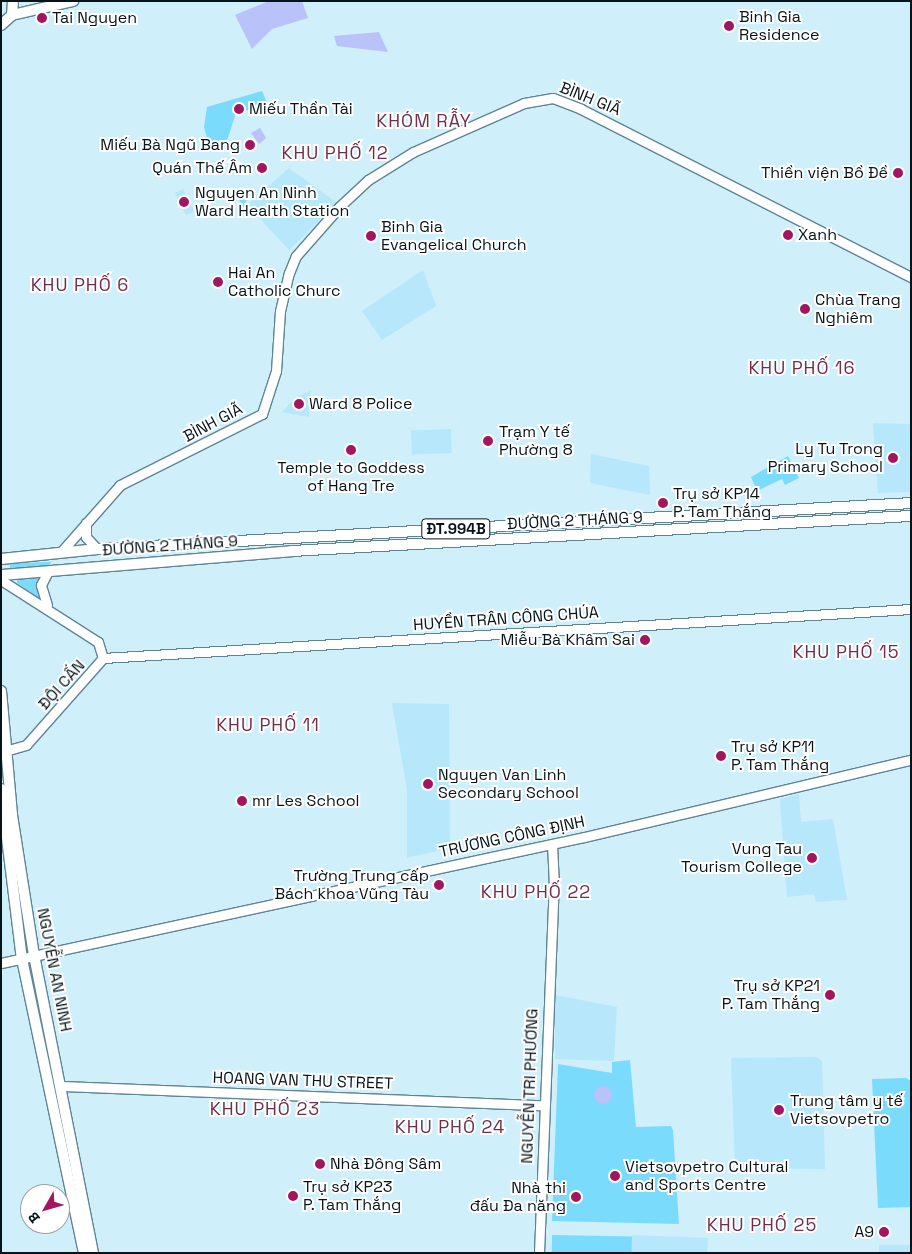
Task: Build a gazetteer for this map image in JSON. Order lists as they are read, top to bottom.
{
  "streets": {
    "main road": ["ĐƯỜNG 2 THÁNG 9", "ĐT.994B", "NGUYỄN AN NINH"],
    "street": [
      "BÌNH GIÃ",
      "HUYỀN TRÂN CÔNG CHÚA",
      "ĐỘI CẤN",
      "TRƯƠNG CÔNG ĐỊNH",
      "HOANG VAN THU STREET",
      "NGUYỄN TRI PHƯƠNG"
    ]
  },
  "crossings": [
    ["BÌNH GIÃ", "ĐƯỜNG 2 THÁNG 9"],
    ["HUYỀN TRÂN CÔNG CHÚA", "ĐỘI CẤN"],
    ["ĐỘI CẤN", "NGUYỄN AN NINH"],
    ["TRƯƠNG CÔNG ĐỊNH", "NGUYỄN AN NINH"],
    ["TRƯƠNG CÔNG ĐỊNH", "NGUYỄN TRI PHƯƠNG"],
    ["NGUYỄN AN NINH", "HOANG VAN THU STREET"],
    ["HOANG VAN THU STREET", "NGUYỄN TRI PHƯƠNG"]
  ],
  "districts": [
    "KHÓM RẪY",
    "KHU PHỐ 12",
    "KHU PHỐ 6",
    "KHU PHỐ 16",
    "KHU PHỐ 15",
    "KHU PHỐ 11",
    "KHU PHỐ 22",
    "KHU PHỐ 23",
    "KHU PHỐ 24",
    "KHU PHỐ 25"
  ],
  "places": [
    "Tai Nguyen",
    "Binh Gia Residence",
    "Miếu Thần Tài",
    "Miếu Bà Ngũ Bang",
    "Quán Thế Âm",
    "Thiền viện Bồ Đề",
    "Nguyen An Ninh Ward Health Station",
    "Xanh",
    "Binh Gia Evangelical Church",
    "Hai An Catholic Churc",
    "Chùa Trang Nghiêm",
    "Ward 8 Police",
    "Trạm Y tế Phường 8",
    "Temple to Goddess of Hang Tre",
    "Ly Tu Trong Primary School",
    "Trụ sở KP14 P. Tam Thắng",
    "Miễu Bà Khâm Sai",
    "Trụ sở KP11 P. Tam Thắng",
    "Nguyen Van Linh Secondary School",
    "mr Les School",
    "Vung Tau Tourism College",
    "Trường Trung cấp Bách khoa Vũng Tàu",
    "Trụ sở KP21 P. Tam Thắng",
    "Trung tâm y tế Vietsovpetro",
    "Nhà Đông Sâm",
    "Vietsovpetro Cultural and Sports Centre",
    "Trụ sở KP23 P. Tam Thắng",
    "Nhà thi đấu Đa năng",
    "A9"
  ],
  "north": "bottom left"
}
